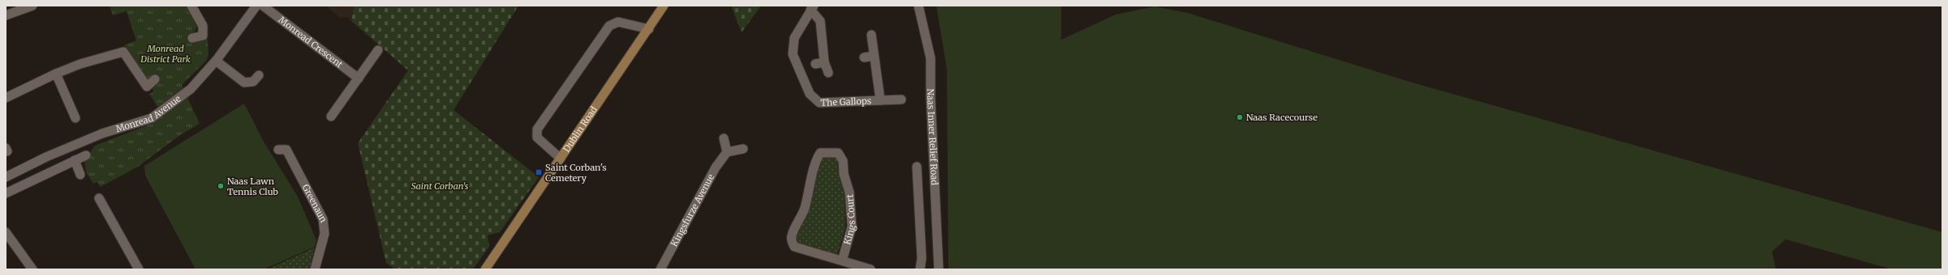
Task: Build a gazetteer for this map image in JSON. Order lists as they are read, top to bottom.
{
  "streets": {
    "main road": ["Dublin Road"],
    "street": [
      "Monread Crescent",
      "The Gallops",
      "Monread Avenue",
      "Naas Inner Relief Road",
      "Greenaun",
      "Kingsfurze Avenue",
      "Kings Court"
    ]
  },
  "parks": ["Monread District Park", "Saint Corban's"],
  "places": {
    "other": ["Naas Racecourse", "Naas Lawn Tennis Club"],
    "transit": ["Saint Corban's Cemetery"]
  }
}
